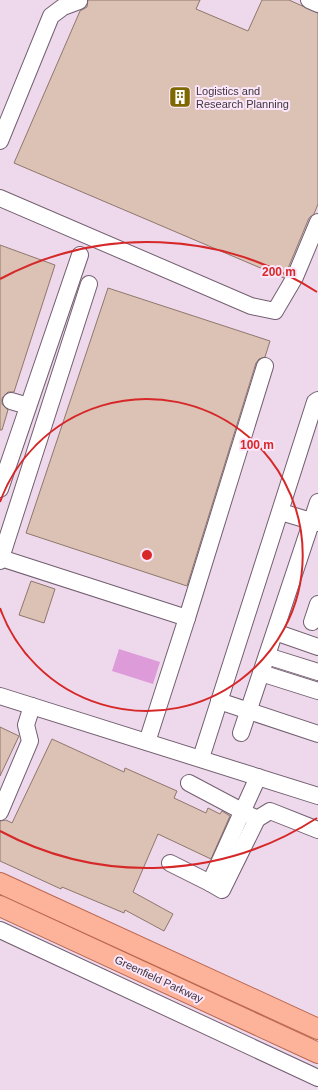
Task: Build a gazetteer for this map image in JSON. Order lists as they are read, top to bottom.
{
  "streets": {
    "main road": ["Greenfield Parkway"]
  },
  "places": {
    "building": ["Logistics and Research Planning"]
  },
  "rings": ["200 m", "100 m"]
}
